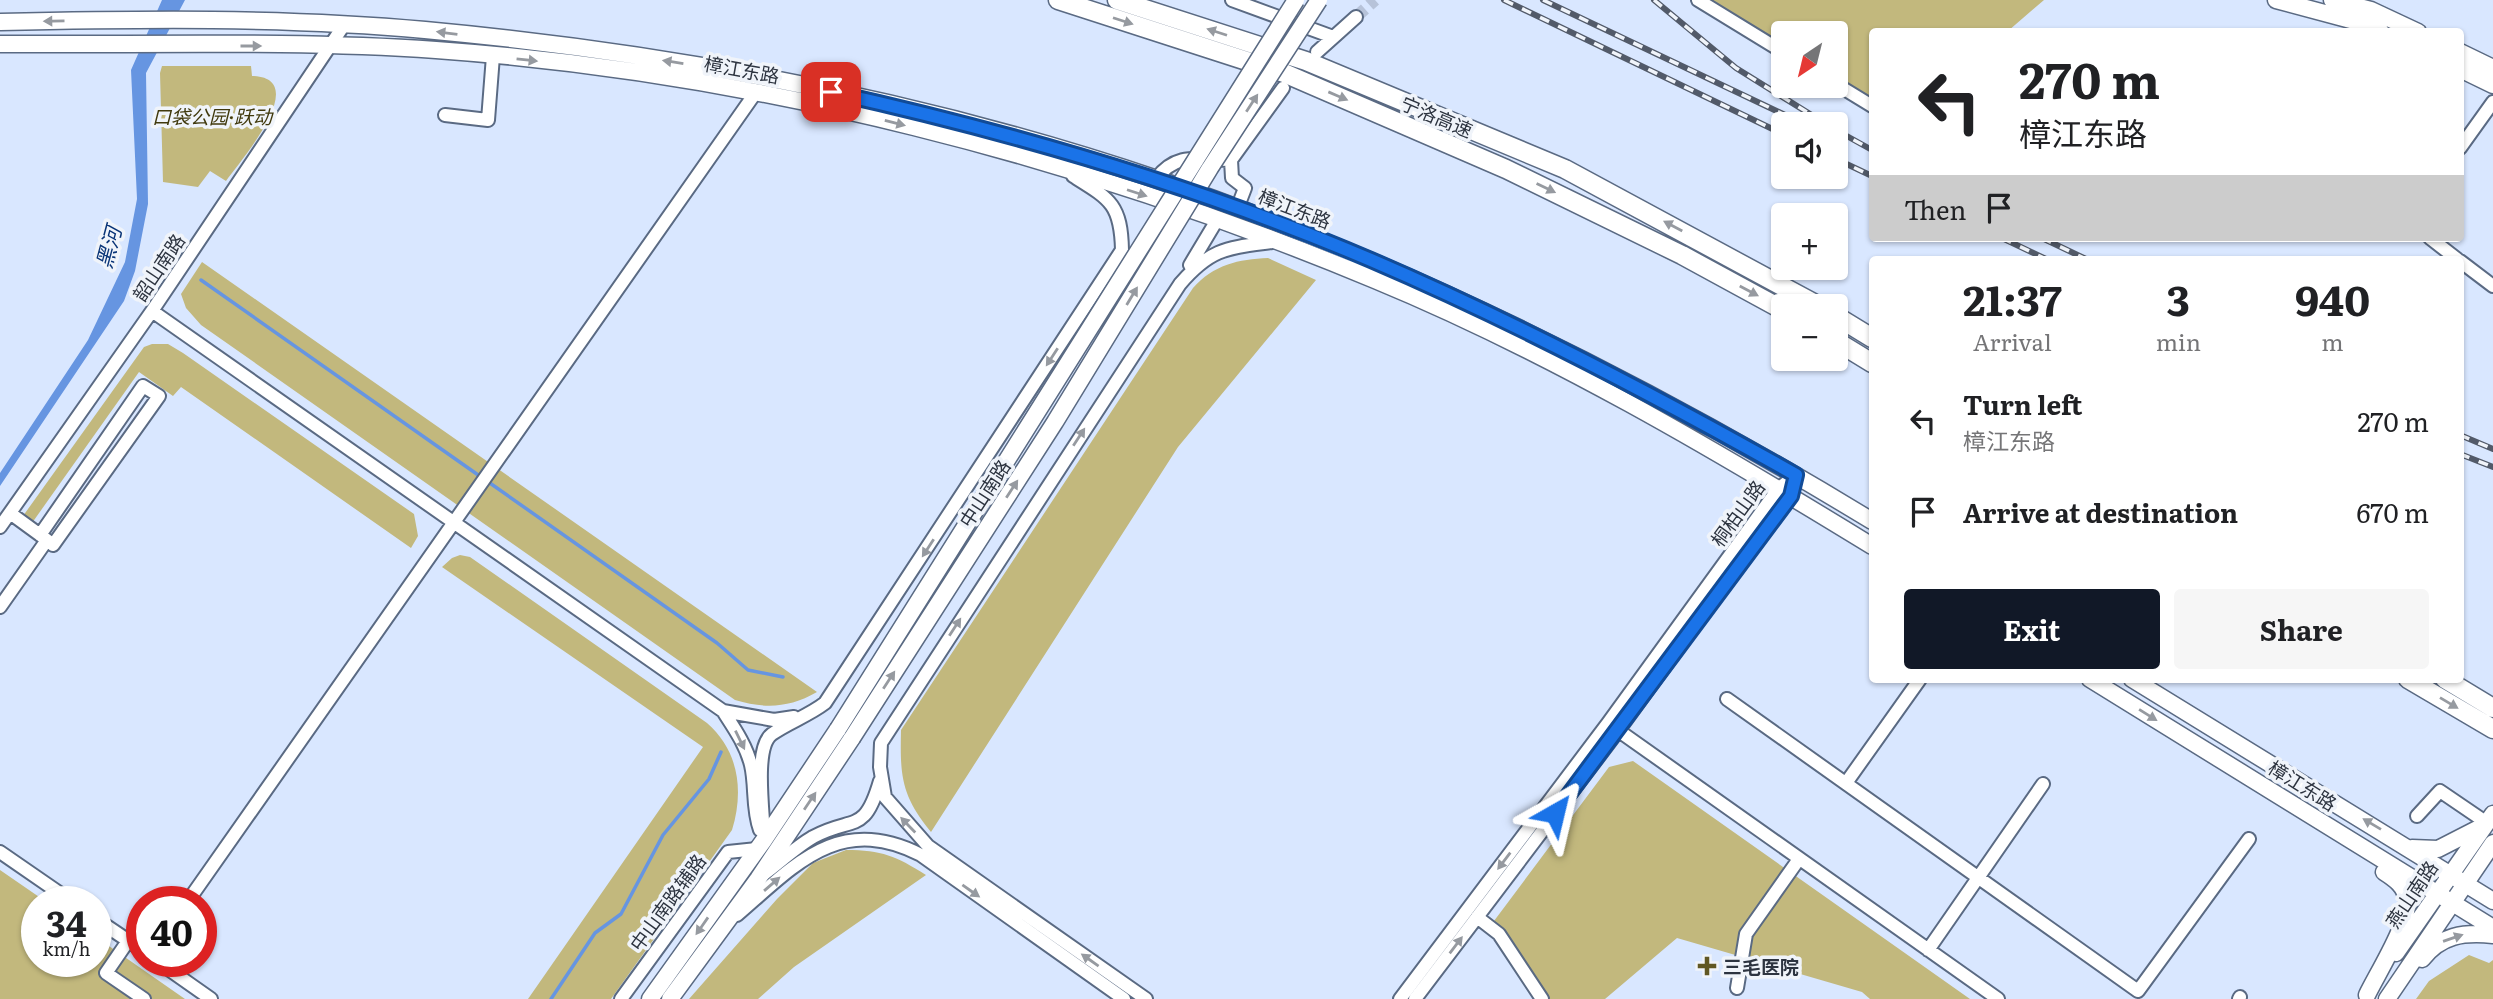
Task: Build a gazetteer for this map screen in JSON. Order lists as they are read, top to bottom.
{
  "streets": {
    "highway": ["宁洛高速"],
    "main road": ["樟江东路", "中山南路", "燕山南路"],
    "street": ["韶山南路", "桐柏山路", "中山南路辅路"]
  },
  "crossings": [
    ["樟江东路", "韶山南路"],
    ["樟江东路", "桐柏山路"],
    ["樟江东路", "燕山南路"],
    ["中山南路", "中山南路辅路"]
  ],
  "water": ["黑河"],
  "parks": ["口袋公园·跃动"],
  "places": {
    "health": ["三毛医院"]
  },
  "north": "bottom left",
  "page": {
    "map_buttons": ["+", "−"],
    "turn": ["270 m", "樟江东路"],
    "then": "Then",
    "eta": [
      "21:37",
      "Arrival",
      "3",
      "min",
      "940",
      "m"
    ],
    "list": [
      {
        "name": "Turn left",
        "note": "樟江东路",
        "value": "270 m"
      },
      {
        "name": "Arrive at destination",
        "value": "670 m"
      }
    ],
    "buttons": ["Exit", "Share"],
    "speed": "34 km/h",
    "limit": "40"
  }
}
